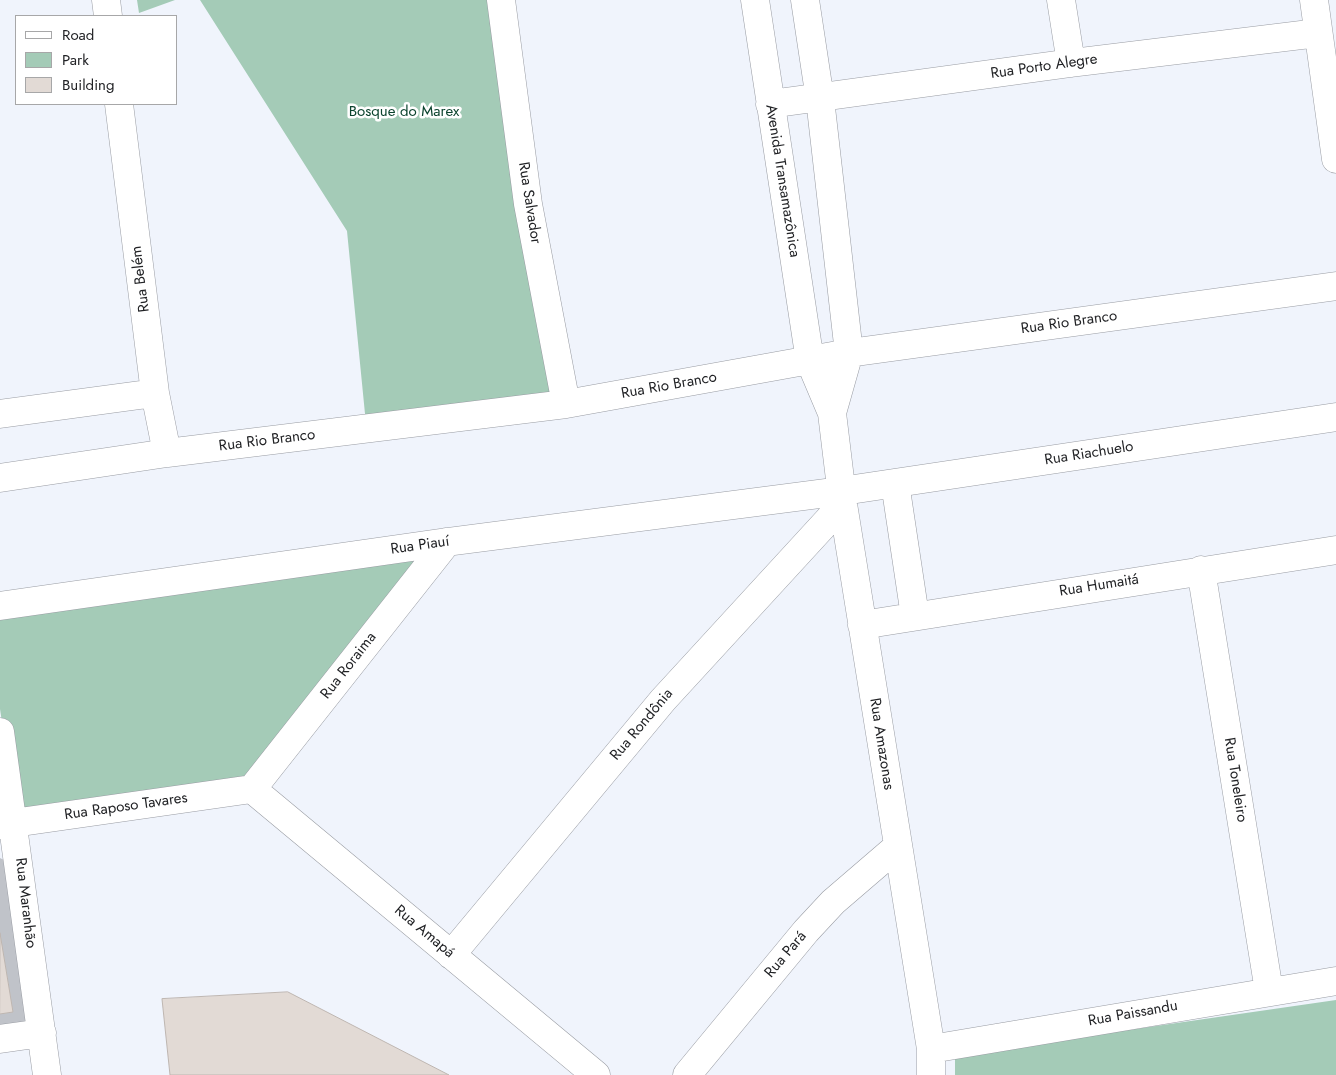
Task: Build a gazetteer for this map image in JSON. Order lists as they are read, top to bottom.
{
  "streets": {
    "street": [
      "Rua Porto Alegre",
      "Avenida Transamazônica",
      "Rua Salvador",
      "Rua Belém",
      "Rua Rio Branco",
      "Rua Riachuelo",
      "Rua Piauí",
      "Rua Humaitá",
      "Rua Roraima",
      "Rua Rondônia",
      "Rua Amazonas",
      "Rua Toneleiro",
      "Rua Raposo Tavares",
      "Rua Maranhão",
      "Rua Amapá",
      "Rua Pará",
      "Rua Paissandu"
    ]
  },
  "crossings": [
    ["Rua Porto Alegre", "Avenida Transamazônica"],
    ["Avenida Transamazônica", "Rua Rio Branco"],
    ["Avenida Transamazônica", "Rua Amazonas"],
    ["Rua Salvador", "Rua Rio Branco"],
    ["Rua Belém", "Rua Rio Branco"],
    ["Rua Rio Branco", "Rua Amazonas"],
    ["Rua Riachuelo", "Rua Piauí"],
    ["Rua Riachuelo", "Rua Rondônia"],
    ["Rua Riachuelo", "Rua Amazonas"],
    ["Rua Piauí", "Rua Roraima"],
    ["Rua Piauí", "Rua Rondônia"],
    ["Rua Piauí", "Rua Amazonas"],
    ["Rua Humaitá", "Rua Amazonas"],
    ["Rua Humaitá", "Rua Toneleiro"],
    ["Rua Roraima", "Rua Raposo Tavares"],
    ["Rua Roraima", "Rua Amapá"],
    ["Rua Rondônia", "Rua Amazonas"],
    ["Rua Rondônia", "Rua Amapá"],
    ["Rua Amazonas", "Rua Pará"],
    ["Rua Amazonas", "Rua Paissandu"],
    ["Rua Toneleiro", "Rua Paissandu"],
    ["Rua Raposo Tavares", "Rua Maranhão"],
    ["Rua Raposo Tavares", "Rua Amapá"]
  ],
  "parks": ["Bosque do Marex"],
  "legend": ["Road", "Park", "Building"]
}
